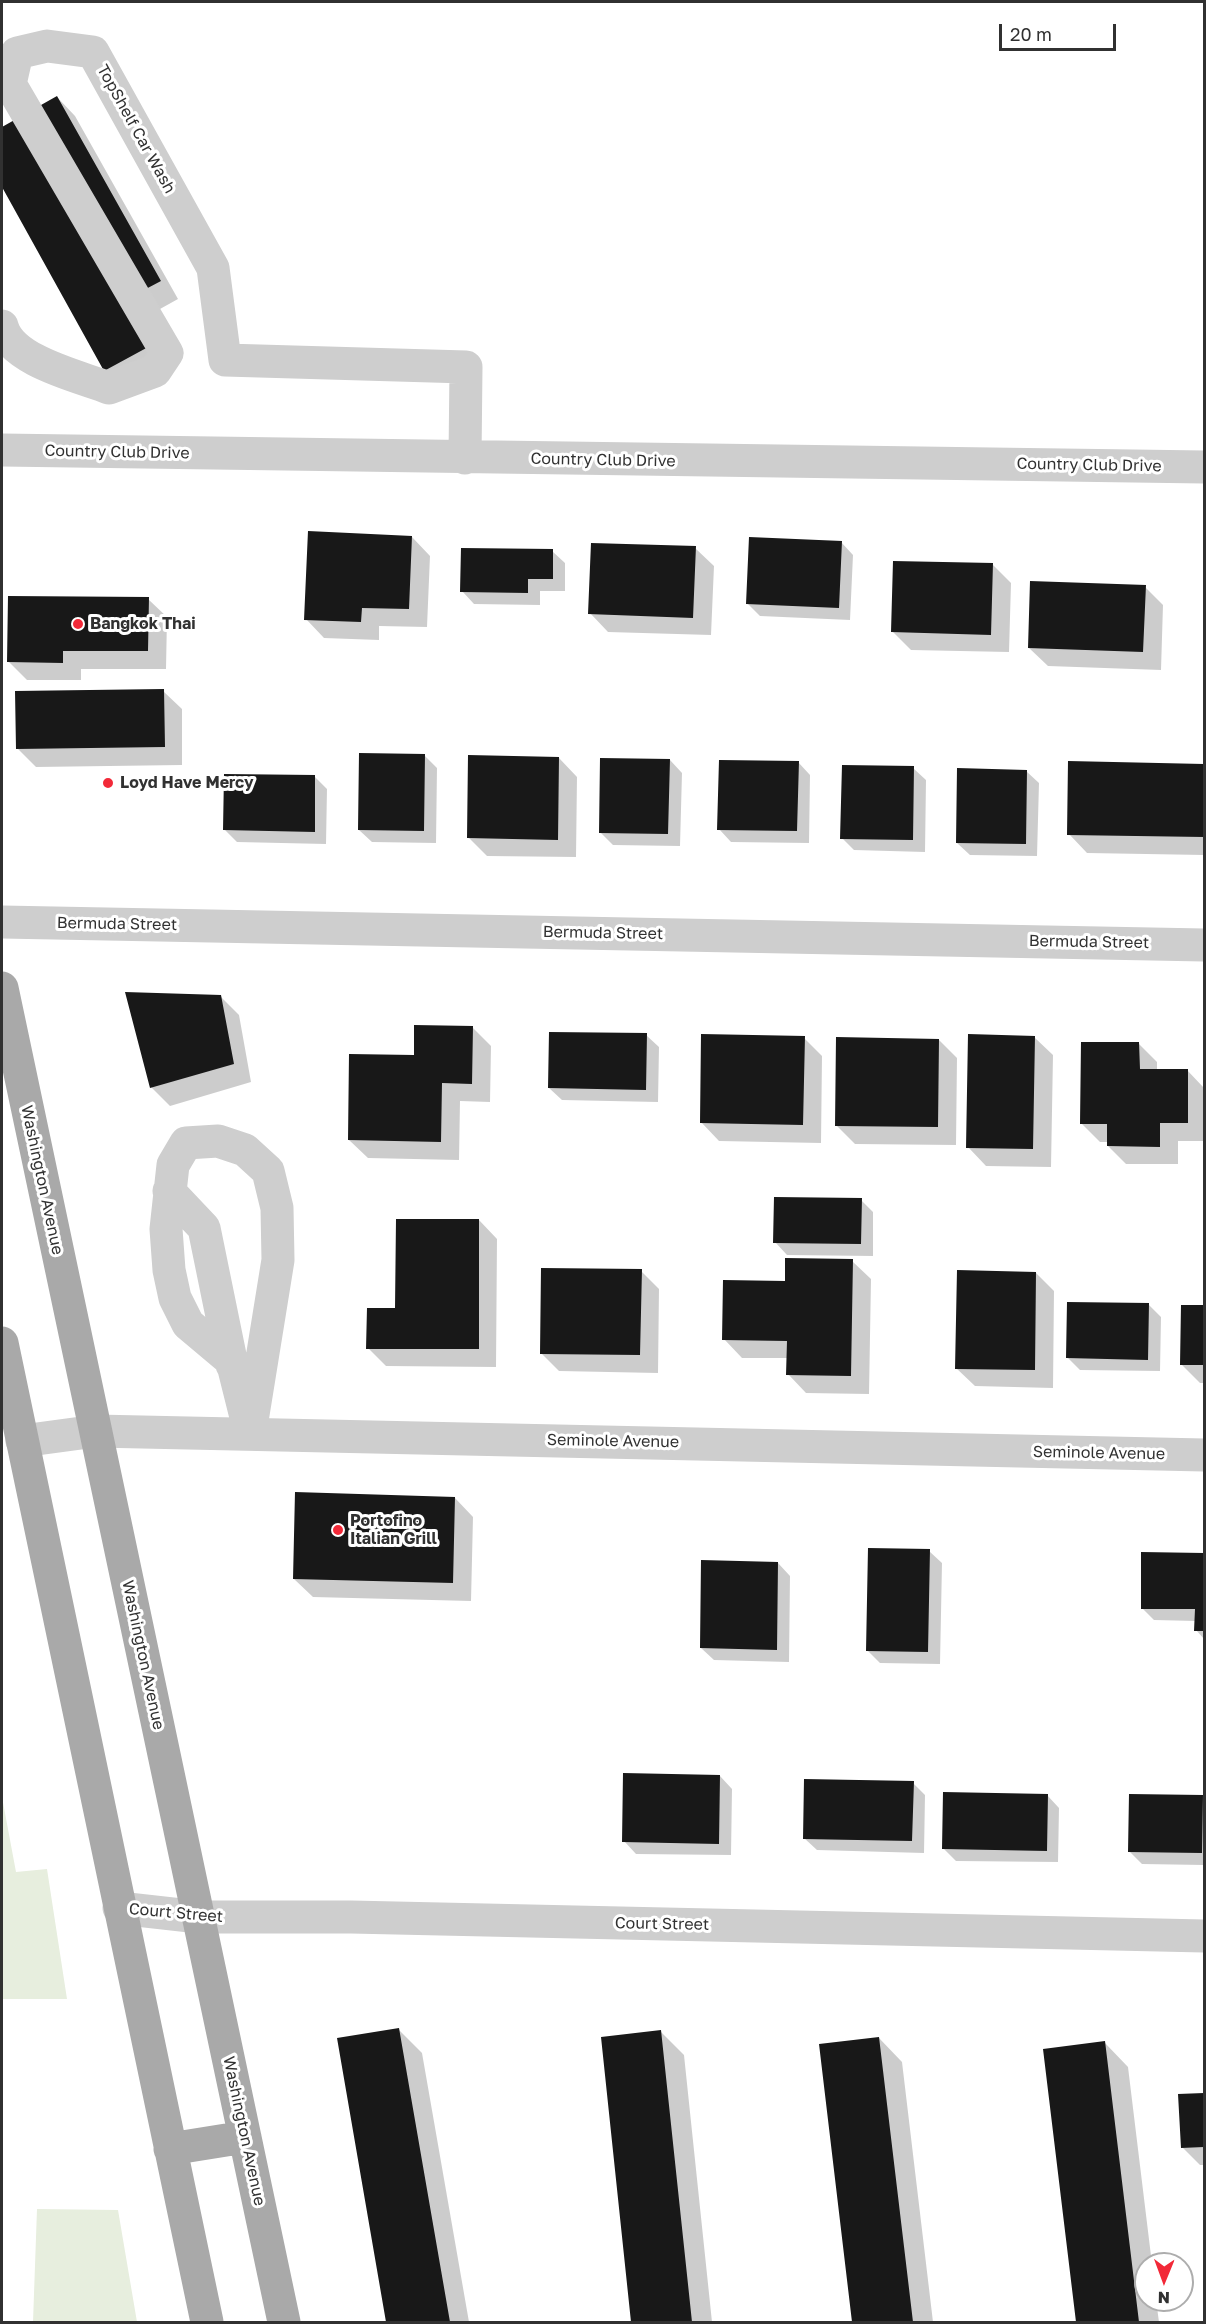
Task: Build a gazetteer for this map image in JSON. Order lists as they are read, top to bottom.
{
  "streets": {
    "main road": ["Washington Avenue"],
    "street": [
      "TopShelf Car Wash",
      "Country Club Drive",
      "Bermuda Street",
      "Seminole Avenue",
      "Court Street"
    ]
  },
  "crossings": [
    ["TopShelf Car Wash", "Country Club Drive"],
    ["Washington Avenue", "Seminole Avenue"],
    ["Washington Avenue", "Court Street"]
  ],
  "places": ["Bangkok Thai", "Loyd Have Mercy", "Portofino Italian Grill"],
  "scale_bar": "20 m",
  "north": "bottom"
}
